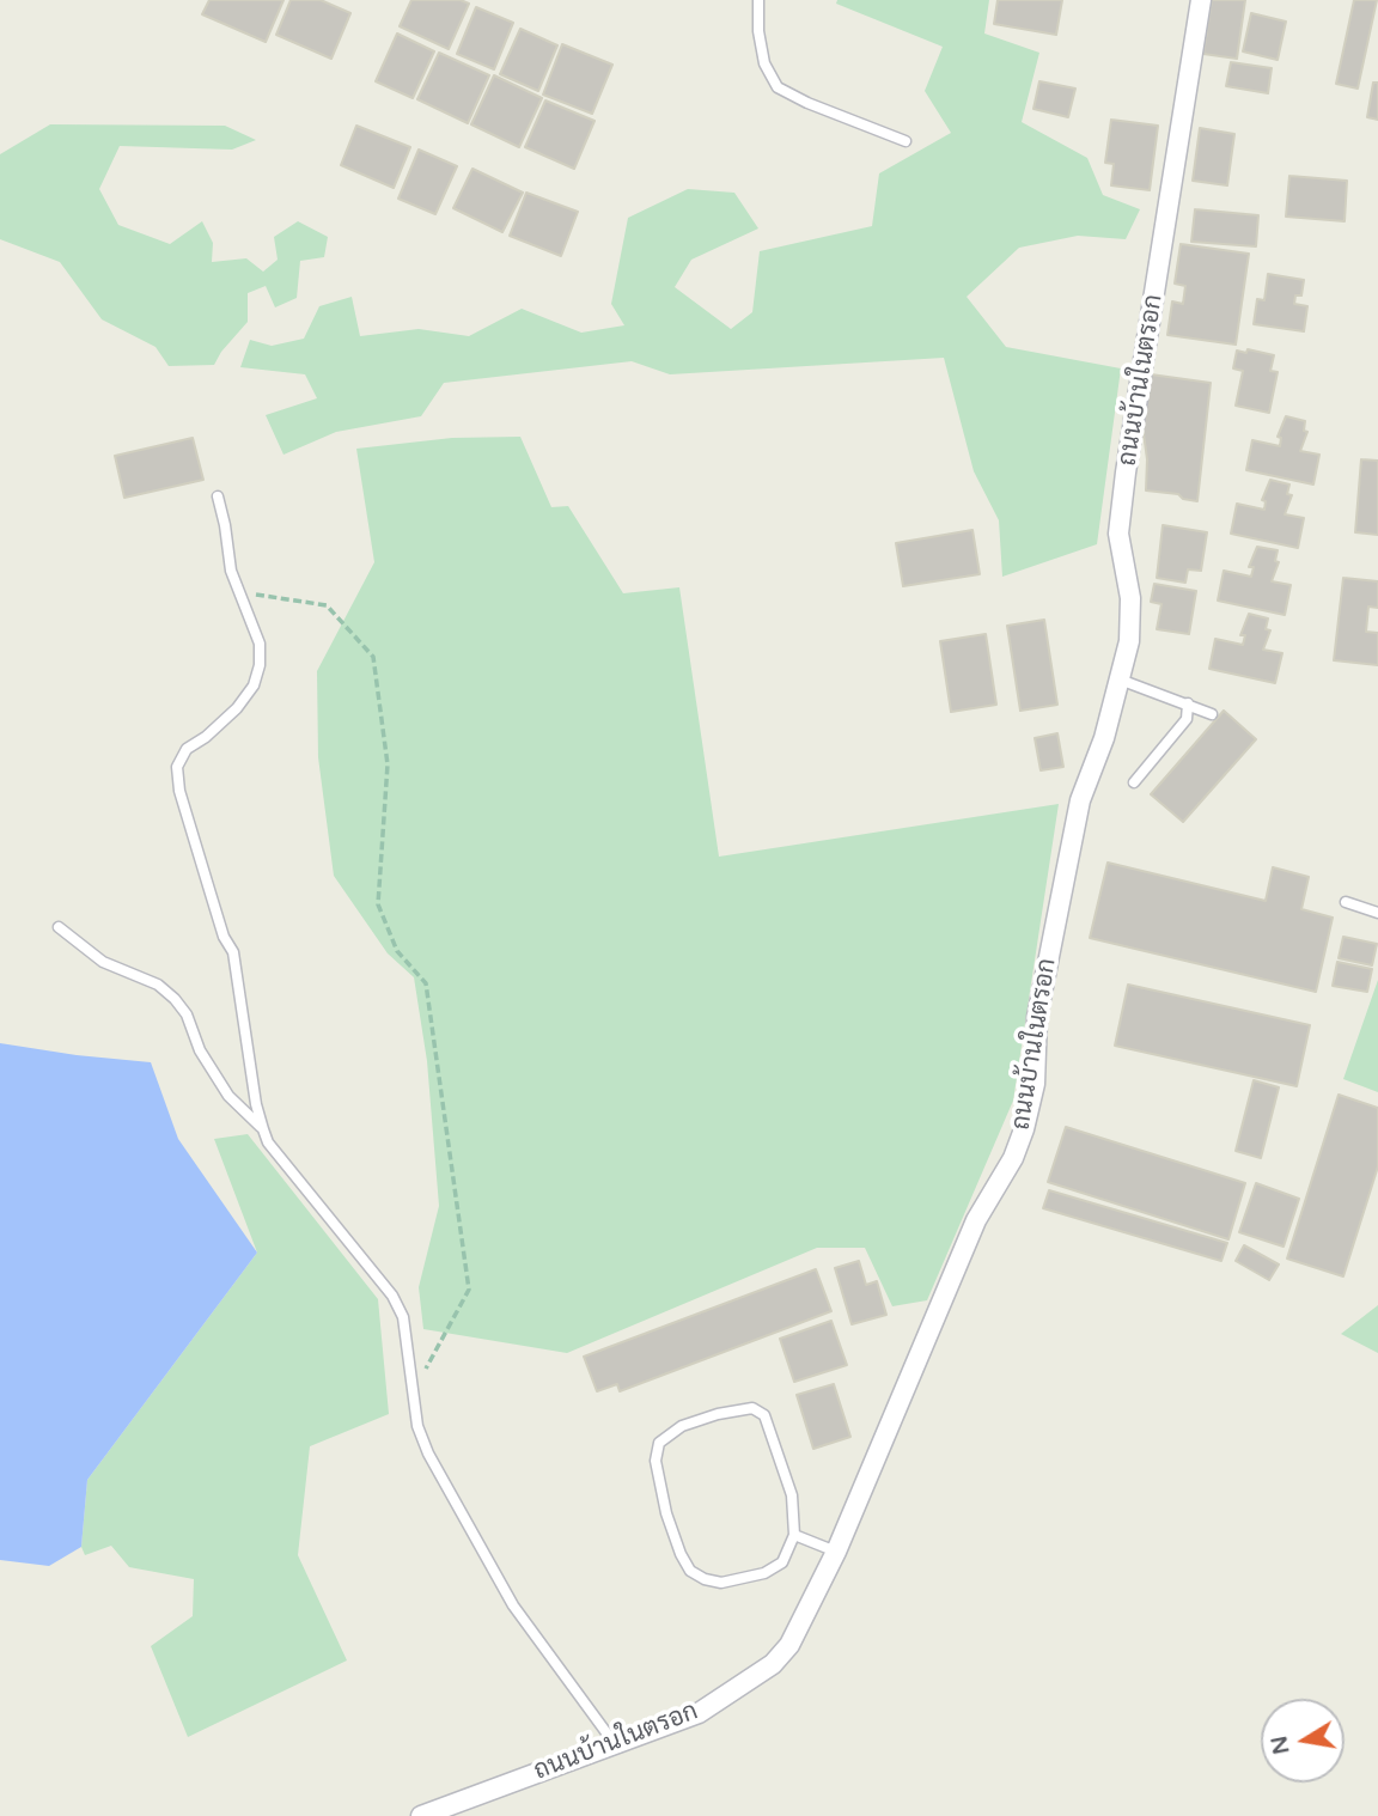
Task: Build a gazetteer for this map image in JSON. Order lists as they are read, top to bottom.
{
  "streets": {
    "street": ["ถนนบ้านในตรอก"]
  },
  "north": "left"
}
